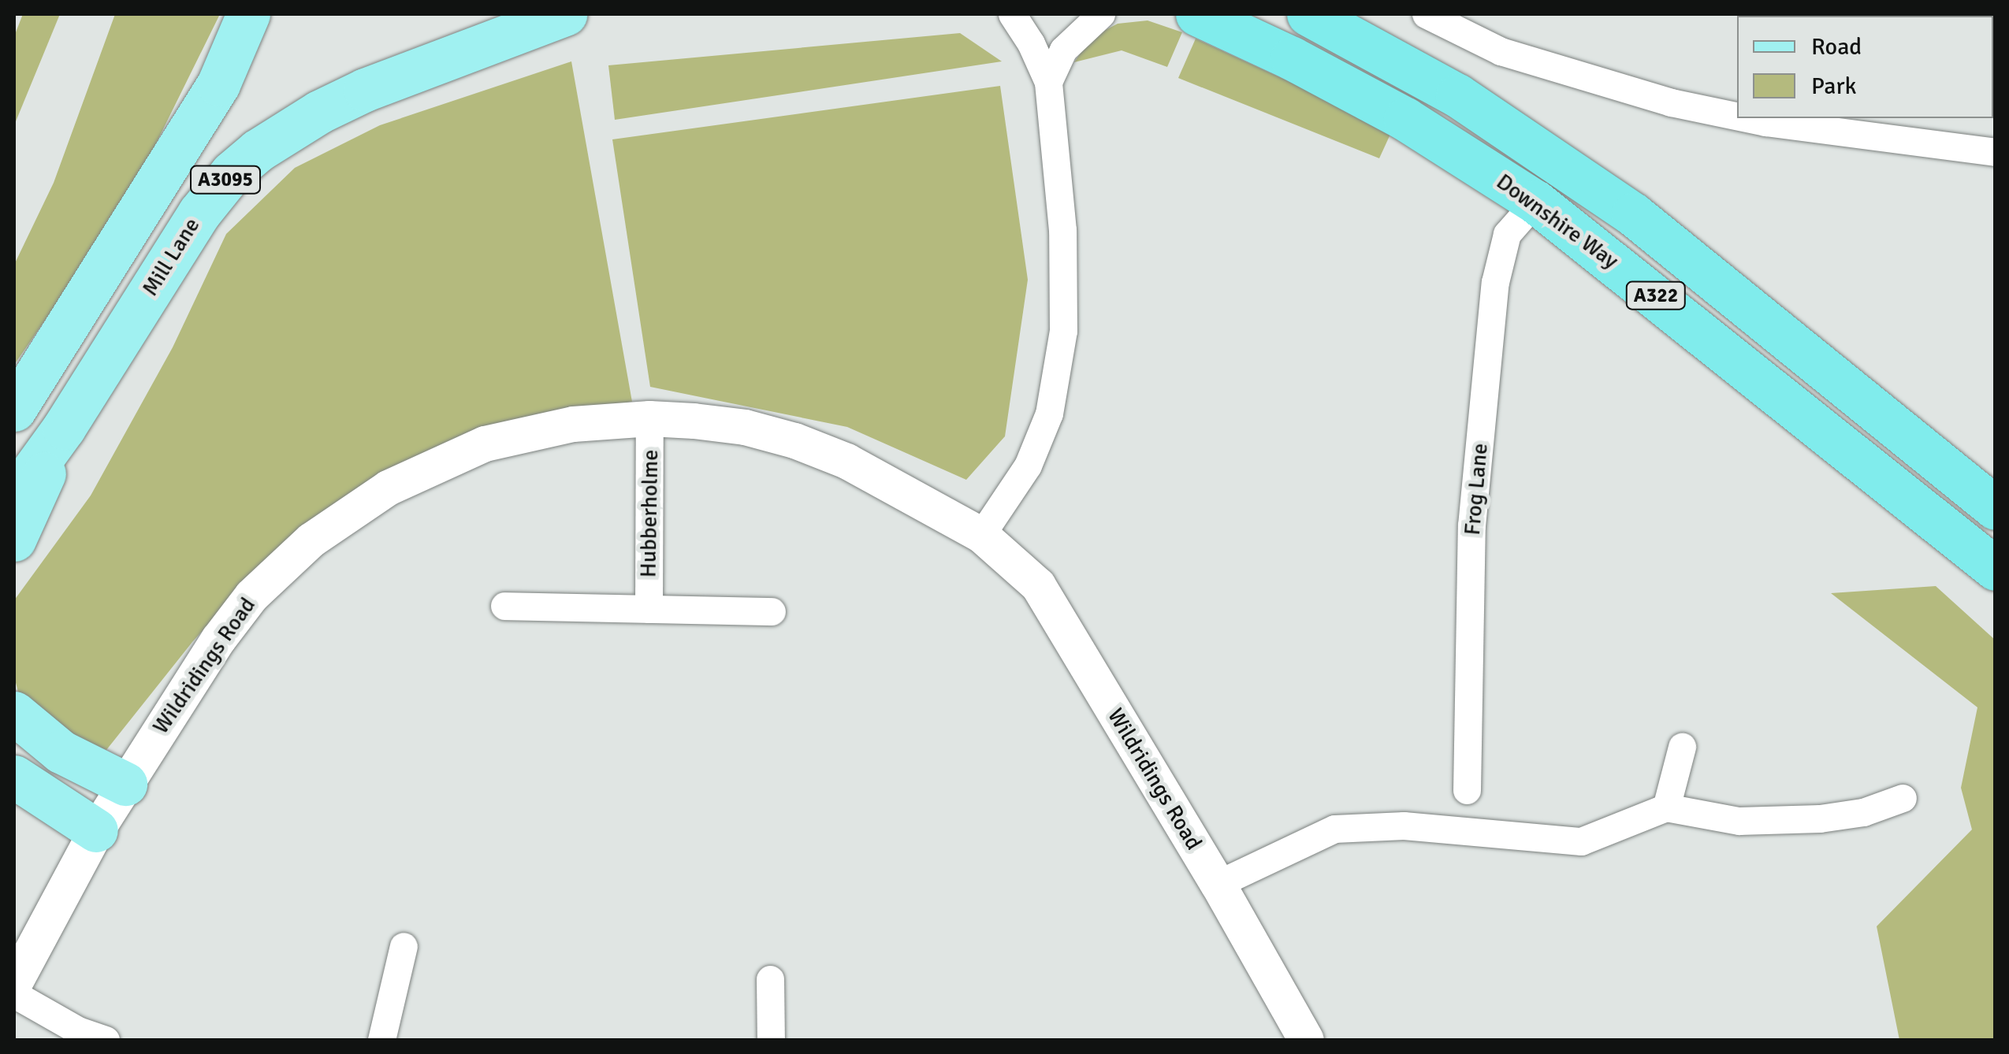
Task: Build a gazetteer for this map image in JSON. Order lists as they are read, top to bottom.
{
  "streets": {
    "highway": ["Downshire Way", "A322"],
    "main road": ["A3095", "Mill Lane"],
    "street": ["Frog Lane", "Hubberholme", "Wildridings Road"]
  },
  "crossings": [
    ["Downshire Way", "Frog Lane"],
    ["Hubberholme", "Wildridings Road"]
  ],
  "legend": ["Road", "Park"]
}
